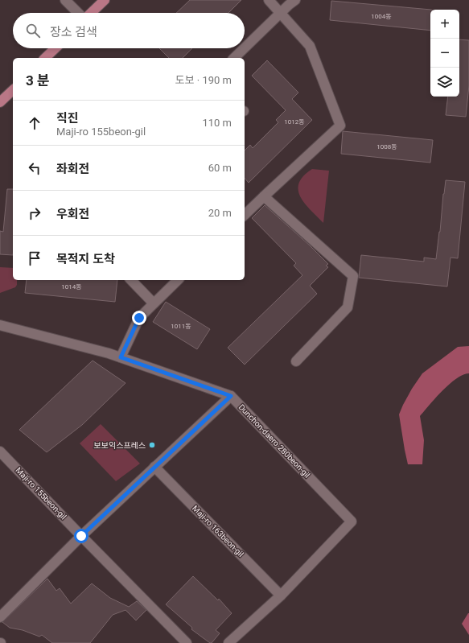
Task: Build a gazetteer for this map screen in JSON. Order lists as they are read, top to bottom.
{
  "streets": {
    "street": ["Dunchon-daero 280beon-gil", "Maji-ro 155beon-gil", "Maji-ro 163beon-gil"]
  },
  "crossings": [
    ["Dunchon-daero 280beon-gil", "Maji-ro 163beon-gil"]
  ],
  "places": ["보보익스프레스"],
  "house_numbers": [
    "1004동",
    "1012동",
    "1008동",
    "1014동",
    "1011동"
  ],
  "page": {
    "map_buttons": ["+", "−"],
    "search": "장소 검색",
    "heading": ["3 분", "도보 · 190 m"],
    "list": [
      ["직진", "Maji-ro 155beon-gil", "110 m"],
      ["좌회전", "60 m"],
      ["우회전", "20 m"],
      "목적지 도착"
    ]
  }
}
